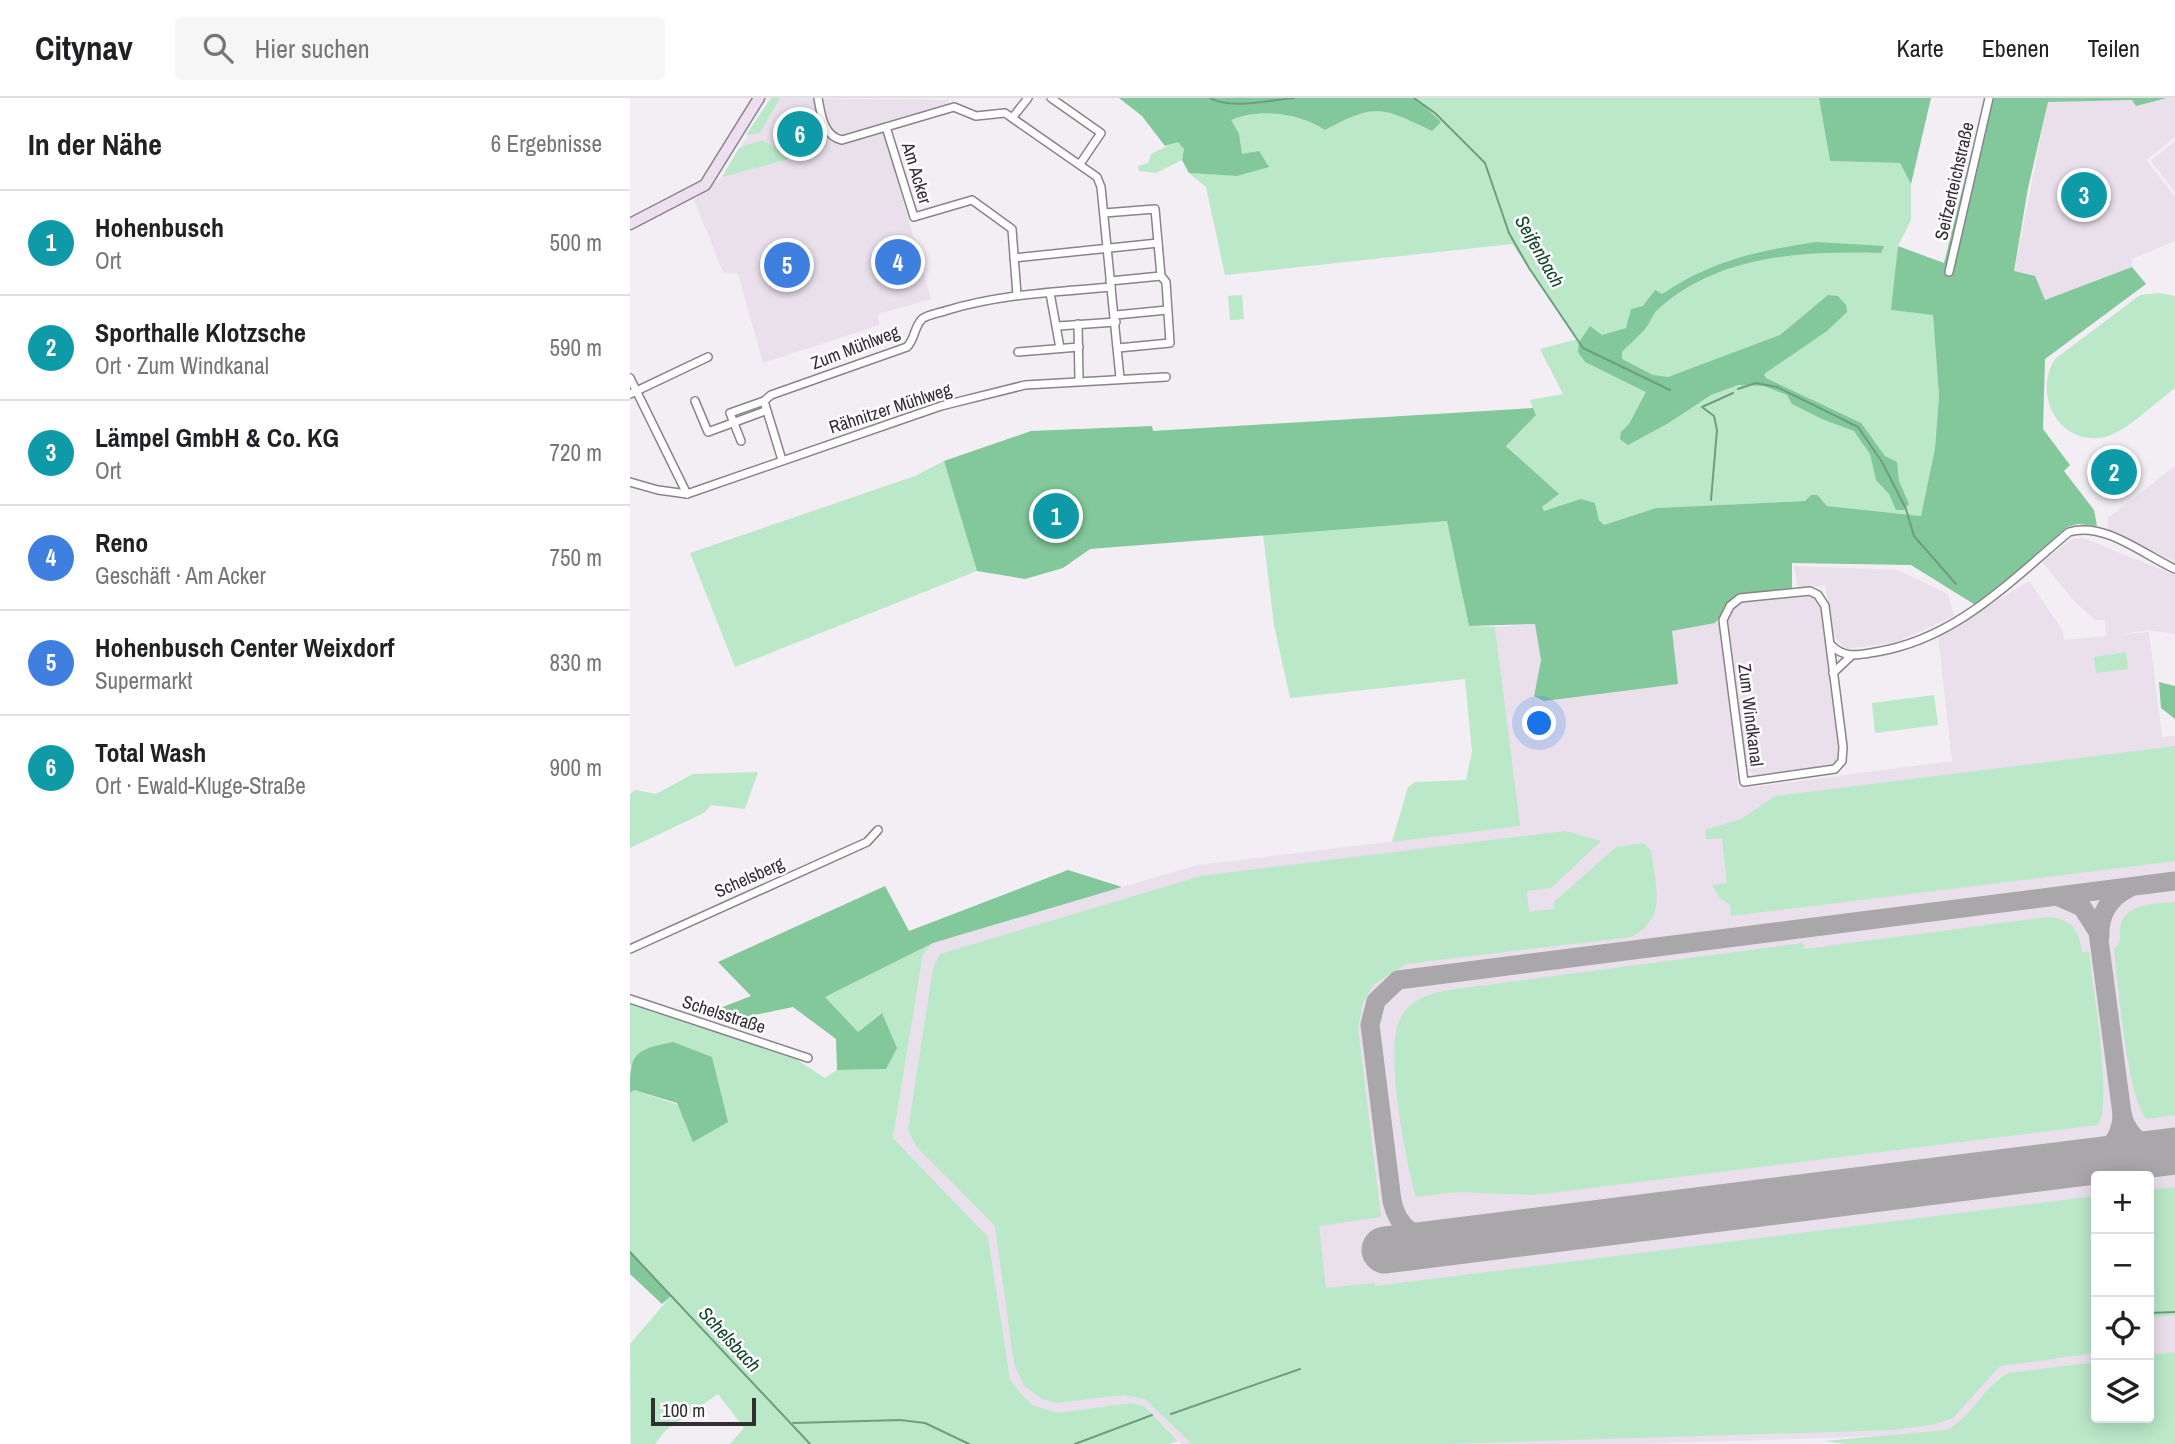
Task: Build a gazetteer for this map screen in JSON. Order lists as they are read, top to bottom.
{
  "streets": {
    "street": [
      "Am Acker",
      "Seifzerteichstraße",
      "Zum Mühlweg",
      "Rähnitzer Mühlweg",
      "Zum Windkanal",
      "Schelsberg",
      "Schelsstraße"
    ]
  },
  "crossings": [
    ["Am Acker", "Zum Mühlweg"]
  ],
  "water": ["Seifenbach", "Schelsbach"],
  "scale_bar": "100 m",
  "page": {
    "header": "Citynav",
    "search": "Hier suchen",
    "nav": ["Karte", "Ebenen", "Teilen"],
    "heading": ["In der Nähe", "6 Ergebnisse"],
    "pins": [
      "6",
      "3",
      "4",
      "5",
      "2",
      "1"
    ],
    "list": [
      {
        "mark": "1",
        "name": "Hohenbusch",
        "note": "Ort",
        "value": "500 m"
      },
      {
        "mark": "2",
        "name": "Sporthalle Klotzsche",
        "note": "Ort · Zum Windkanal",
        "value": "590 m"
      },
      {
        "mark": "3",
        "name": "Lämpel GmbH & Co. KG",
        "note": "Ort",
        "value": "720 m"
      },
      {
        "mark": "4",
        "name": "Reno",
        "note": "Geschäft · Am Acker",
        "value": "750 m"
      },
      {
        "mark": "5",
        "name": "Hohenbusch Center Weixdorf",
        "note": "Supermarkt",
        "value": "830 m"
      },
      {
        "mark": "6",
        "name": "Total Wash",
        "note": "Ort · Ewald-Kluge-Straße",
        "value": "900 m"
      }
    ],
    "map_buttons": ["+", "−"],
    "scale": "100 m"
  }
}
